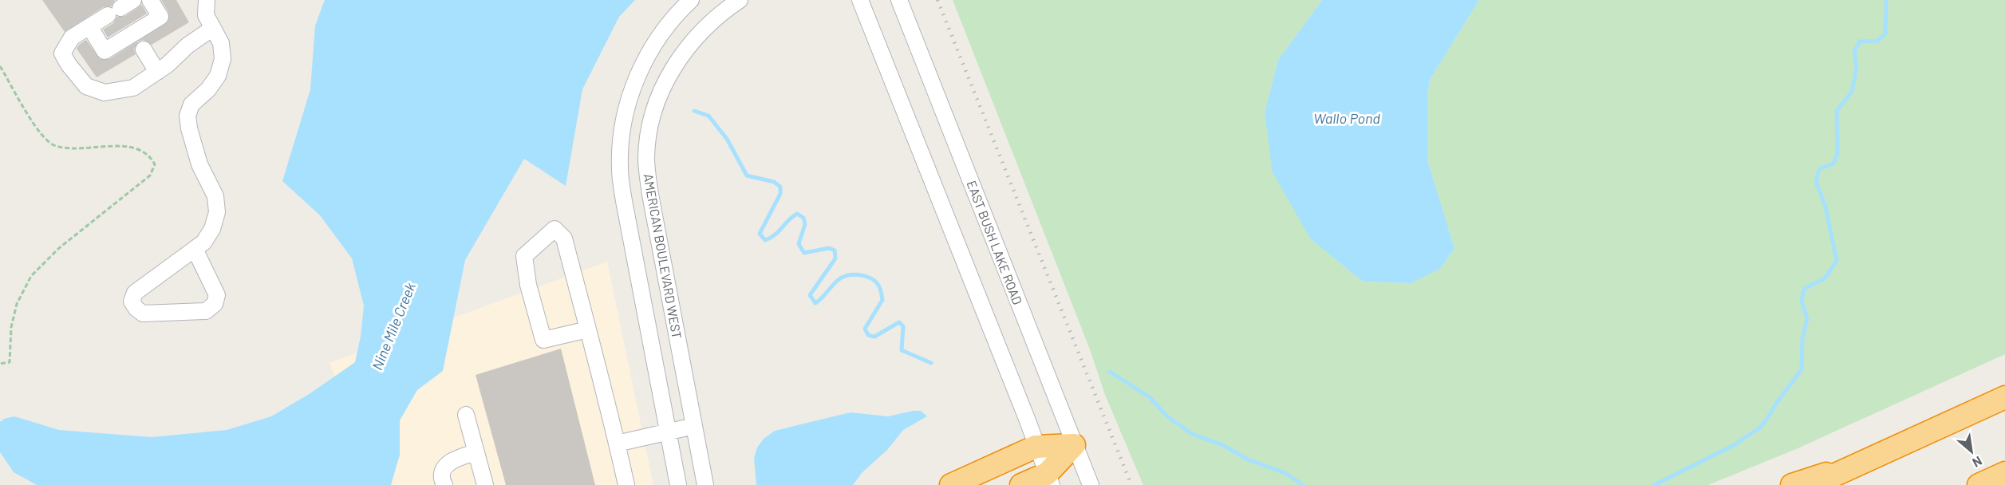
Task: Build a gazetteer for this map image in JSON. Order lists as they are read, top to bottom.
{
  "streets": {
    "street": ["EAST BUSH LAKE ROAD", "AMERICAN BOULEVARD WEST"]
  },
  "water": ["Wallo Pond", "Nine Mile Creek"],
  "north": "bottom right"
}
